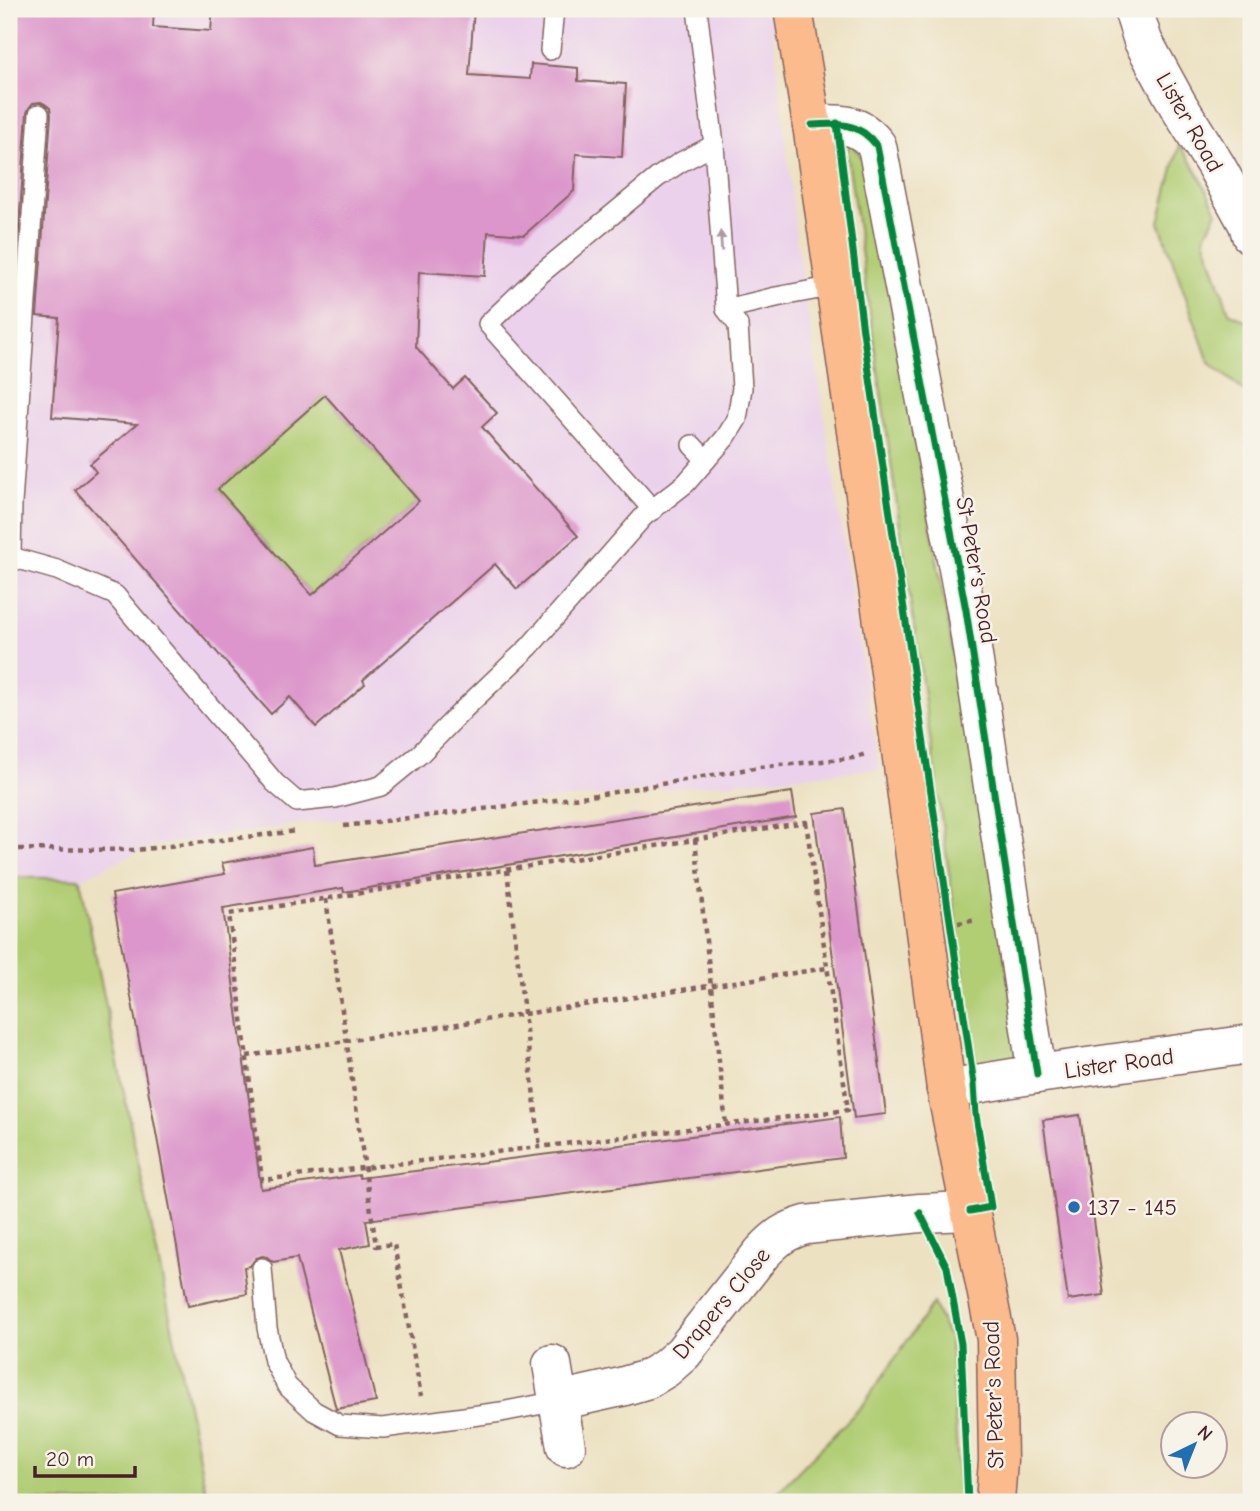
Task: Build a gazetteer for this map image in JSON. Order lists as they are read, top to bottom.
{
  "streets": {
    "main road": ["St Peter's Road"],
    "street": ["Lister Road", "Drapers Close"]
  },
  "crossings": [
    ["Lister Road", "St Peter's Road"],
    ["St Peter's Road", "Drapers Close"]
  ],
  "places": ["137 - 145"],
  "scale_bar": "20 m",
  "north": "top right"
}
